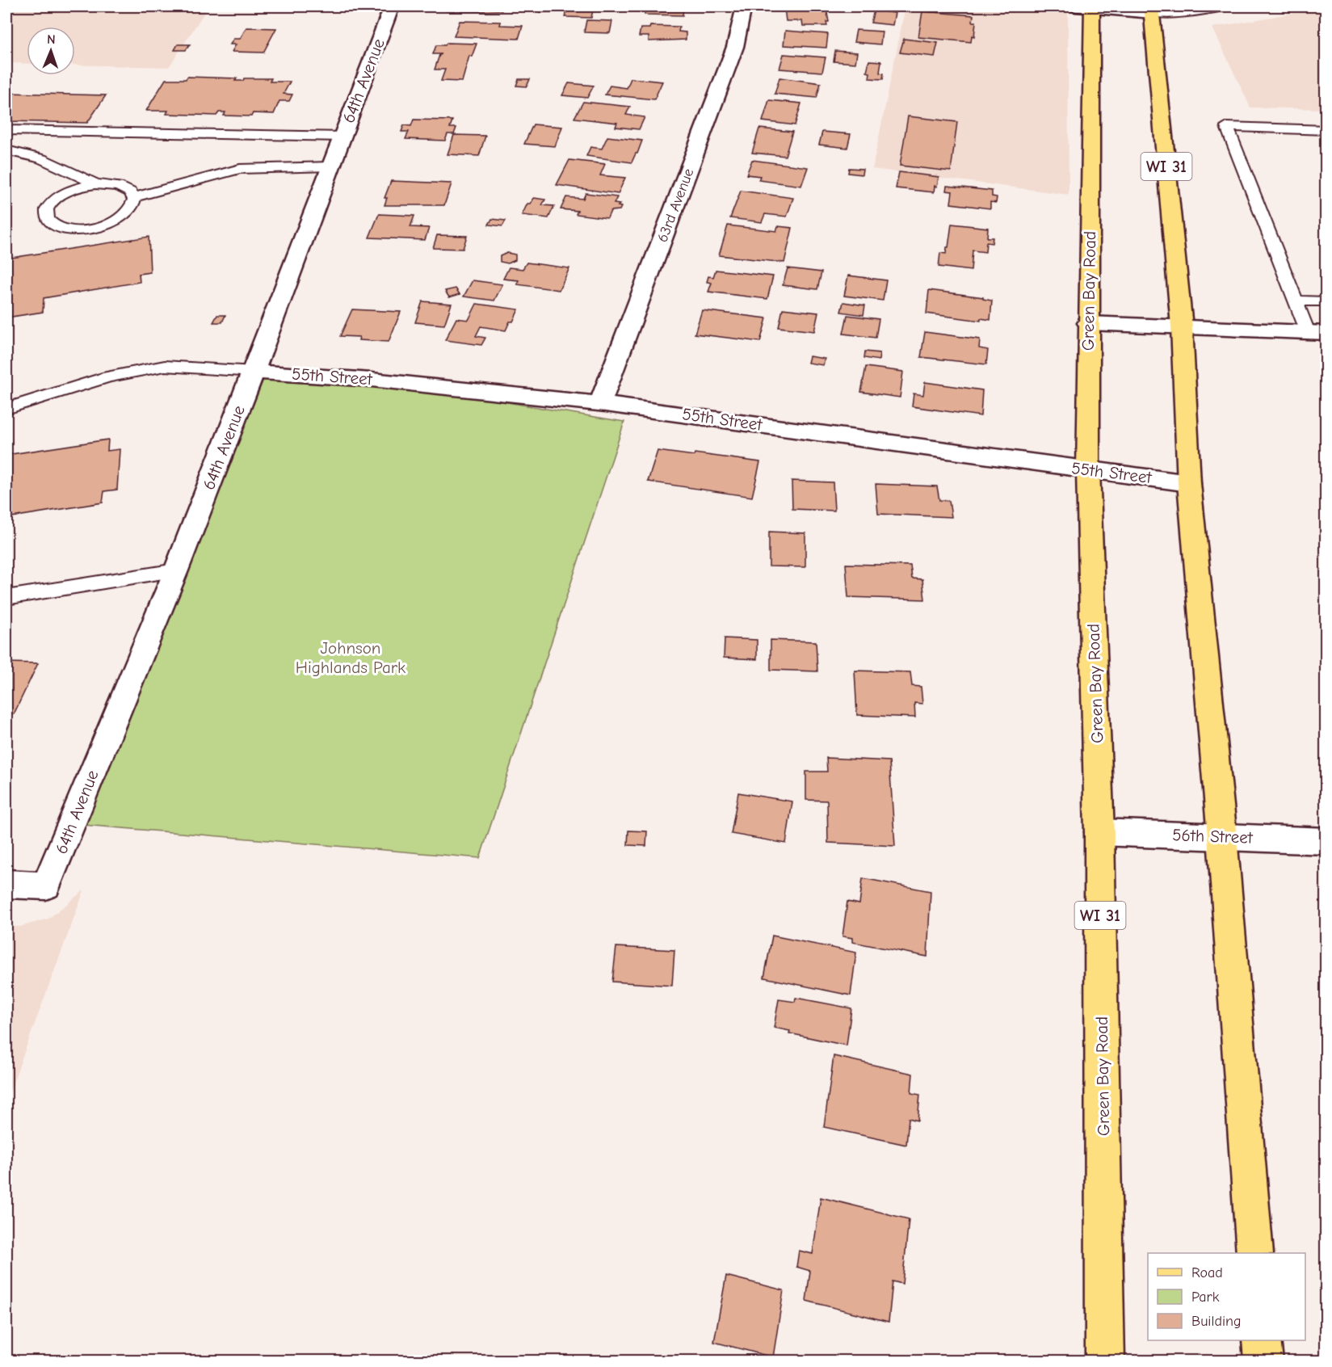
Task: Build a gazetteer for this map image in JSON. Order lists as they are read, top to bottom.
{
  "streets": {
    "main road": ["WI 31", "Green Bay Road"],
    "street": [
      "64th Avenue",
      "63rd Avenue",
      "55th Street",
      "56th Street"
    ]
  },
  "crossings": [
    ["64th Avenue", "55th Street"],
    ["WI 31", "55th Street"],
    ["WI 31", "56th Street"],
    ["63rd Avenue", "55th Street"],
    ["Green Bay Road", "55th Street"],
    ["Green Bay Road", "56th Street"]
  ],
  "parks": ["Johnson Highlands Park"],
  "legend": ["Road", "Park", "Building"],
  "north": "top"
}
